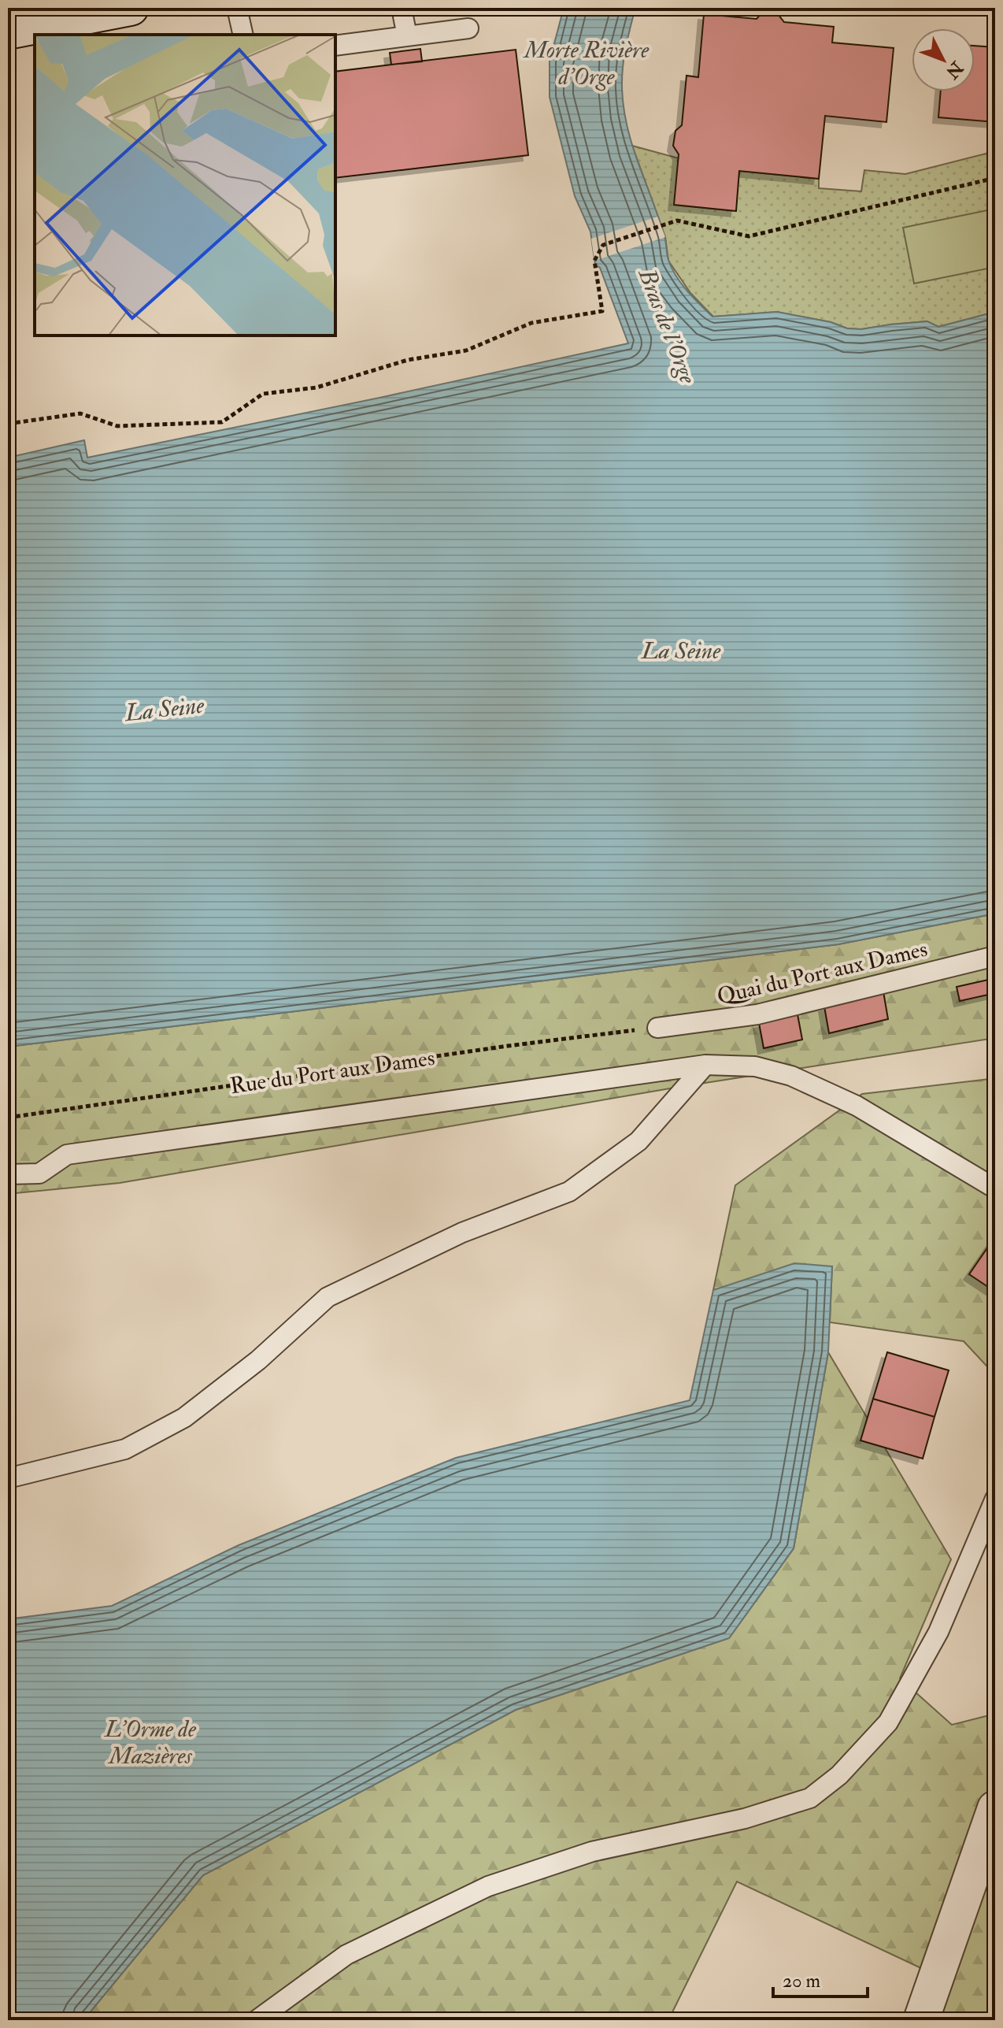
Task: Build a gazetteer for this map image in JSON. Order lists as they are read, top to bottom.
{
  "streets": {
    "lane": ["Quai du Port aux Dames"],
    "path": ["Rue du Port aux Dames"]
  },
  "crossings": [
    ["Quai du Port aux Dames", "Rue du Port aux Dames"]
  ],
  "water": [
    "Morte Rivière d'Orge",
    "Bras de l'Orge",
    "La Seine",
    "L'Orme de Mazières"
  ],
  "scale_bar": "20 m",
  "north": "bottom right"
}
